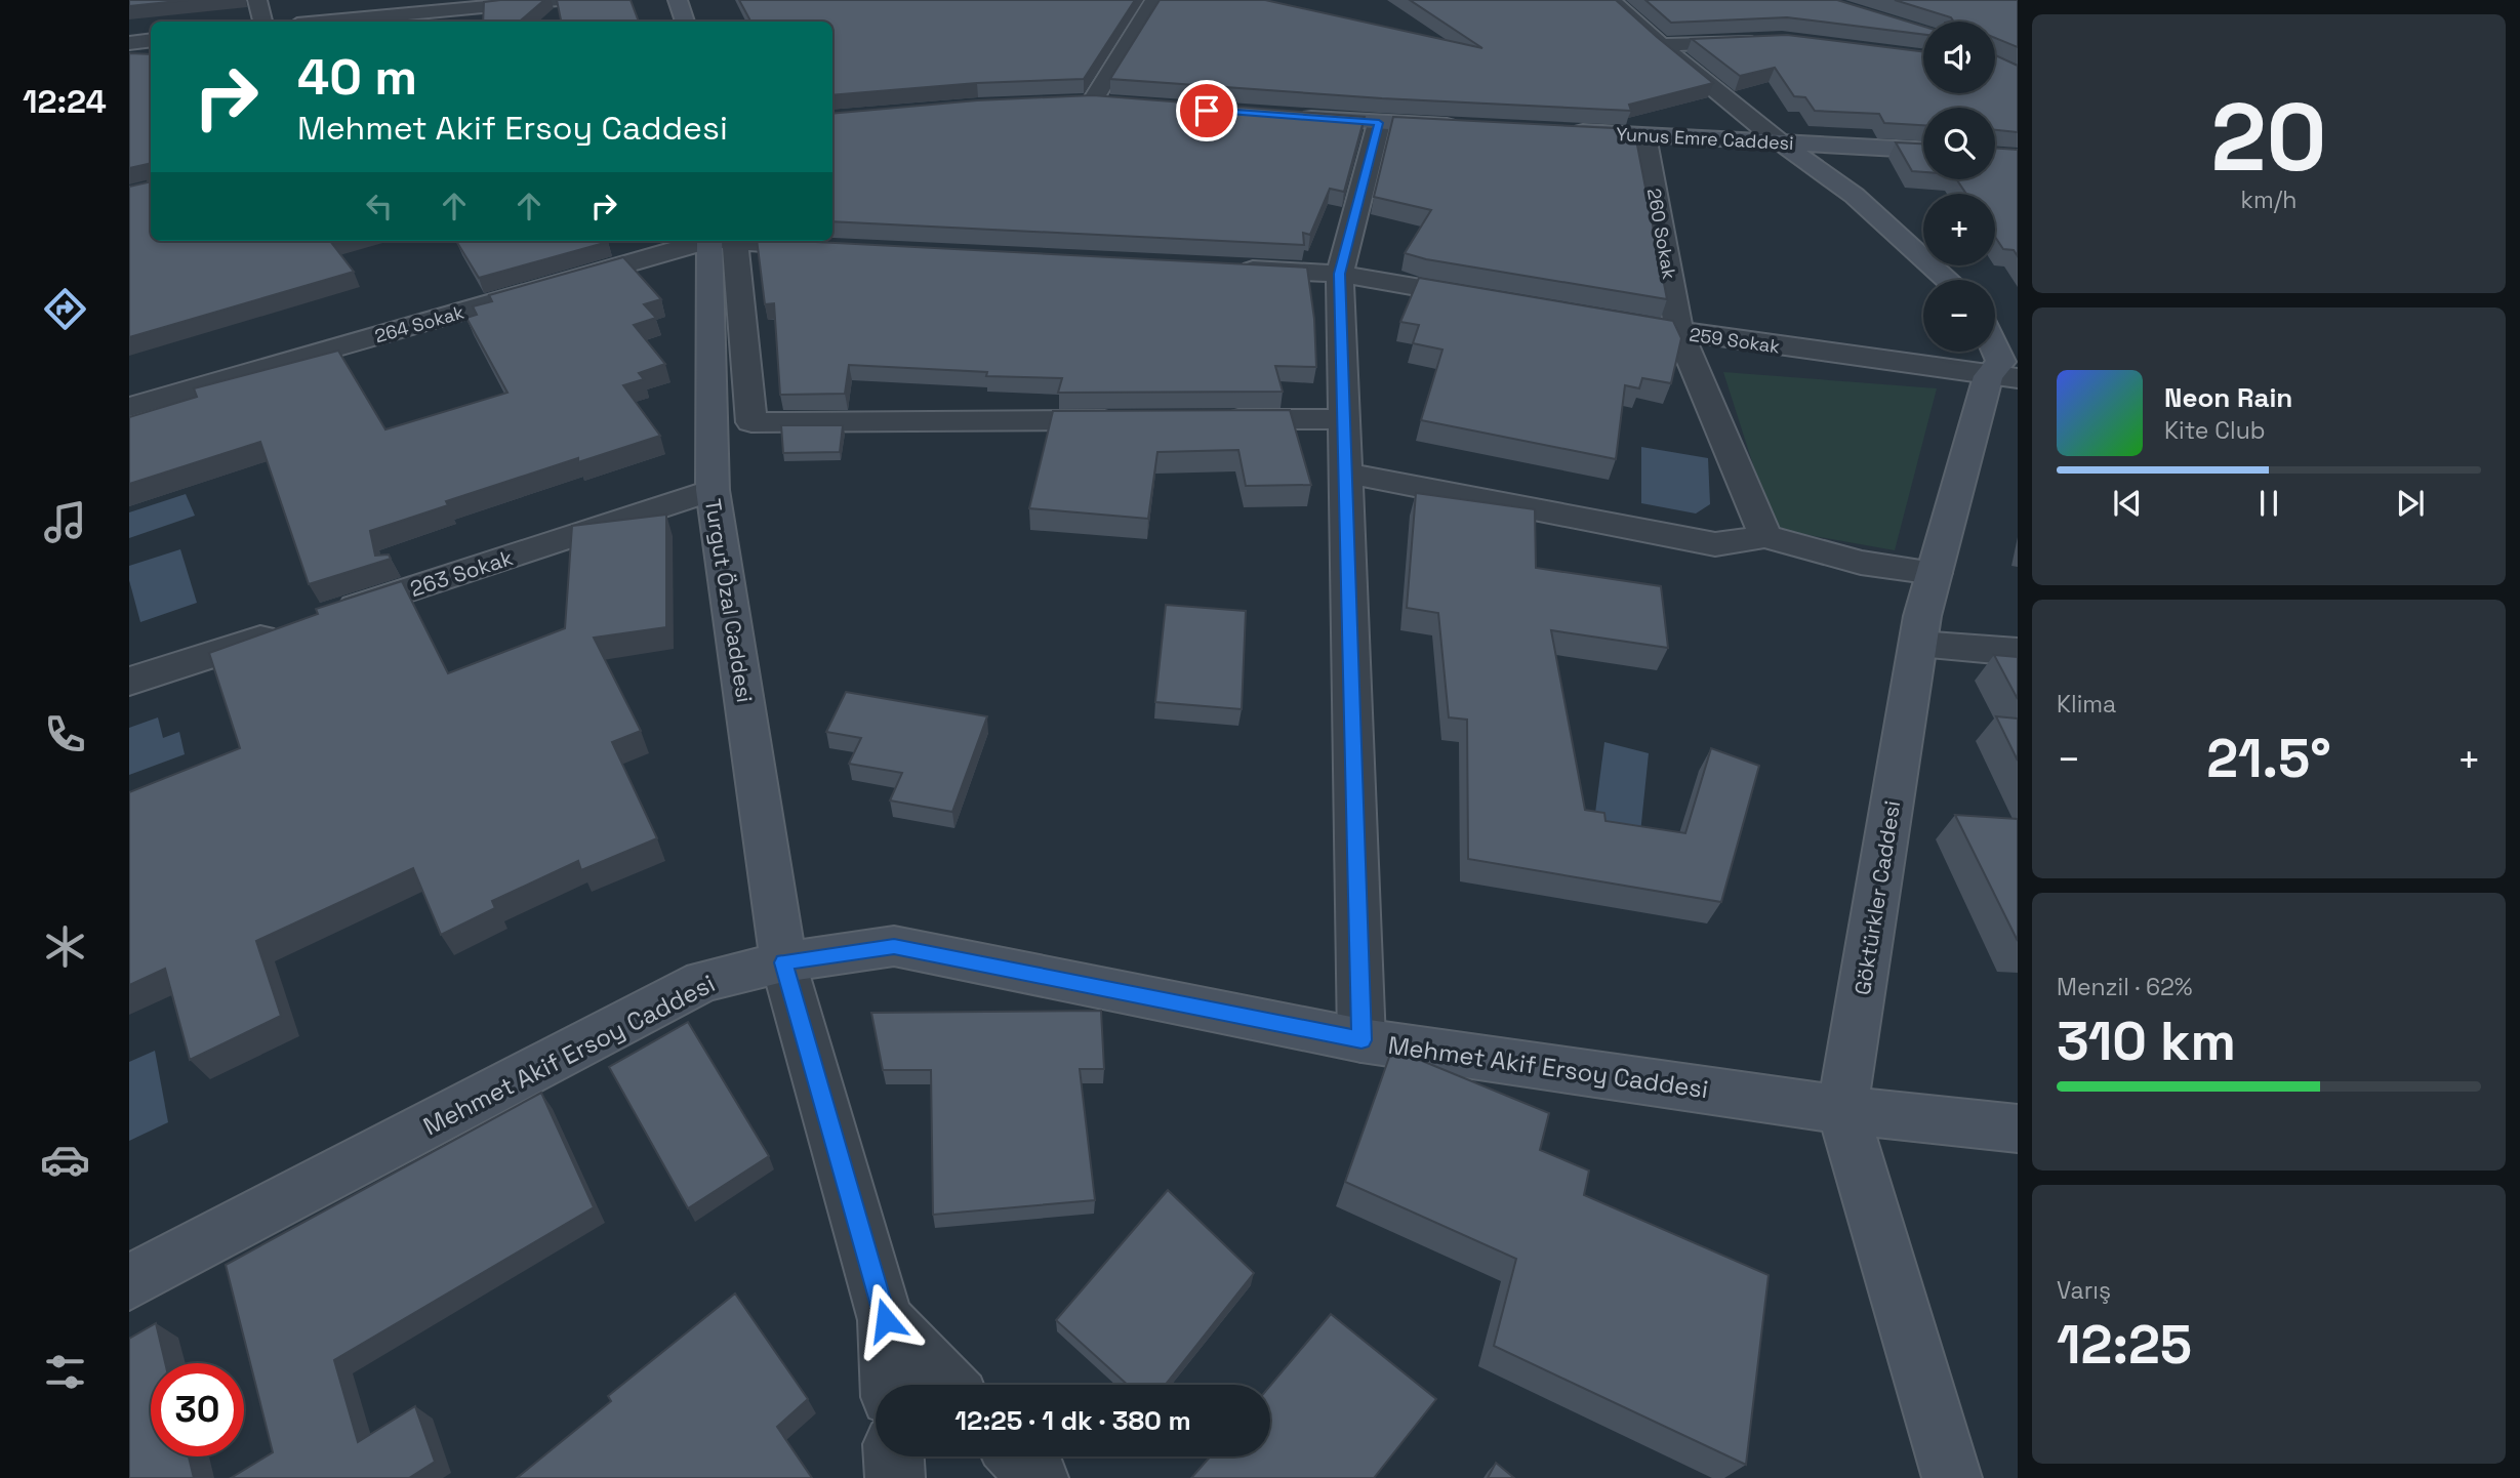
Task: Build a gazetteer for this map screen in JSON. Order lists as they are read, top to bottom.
{
  "streets": {
    "street": [
      "Yunus Emre Caddesi",
      "260 Sokak",
      "264 Sokak",
      "259 Sokak",
      "263 Sokak",
      "Turgut Özal Caddesi",
      "Göktürkler Caddesi",
      "Mehmet Akif Ersoy Caddesi"
    ]
  },
  "crossings": [
    ["Yunus Emre Caddesi", "260 Sokak"],
    ["260 Sokak", "259 Sokak"],
    ["259 Sokak", "Göktürkler Caddesi"],
    ["263 Sokak", "Turgut Özal Caddesi"],
    ["Turgut Özal Caddesi", "Mehmet Akif Ersoy Caddesi"],
    ["Göktürkler Caddesi", "Mehmet Akif Ersoy Caddesi"]
  ],
  "page": {
    "tabs": "12:24",
    "tile": [
      ["20", "km/h"],
      "Klima",
      ["Menzil · 62%", "310 km"],
      ["Varış", "12:25"]
    ],
    "map_buttons": ["+", "−"],
    "turn": ["40 m", "Mehmet Akif Ersoy Caddesi"],
    "song": ["Neon Rain", "Kite Club"],
    "heat": ["−", "21.5°", "+"],
    "limit": "30",
    "trip": "12:25 · 1 dk · 380 m"
  }
}
